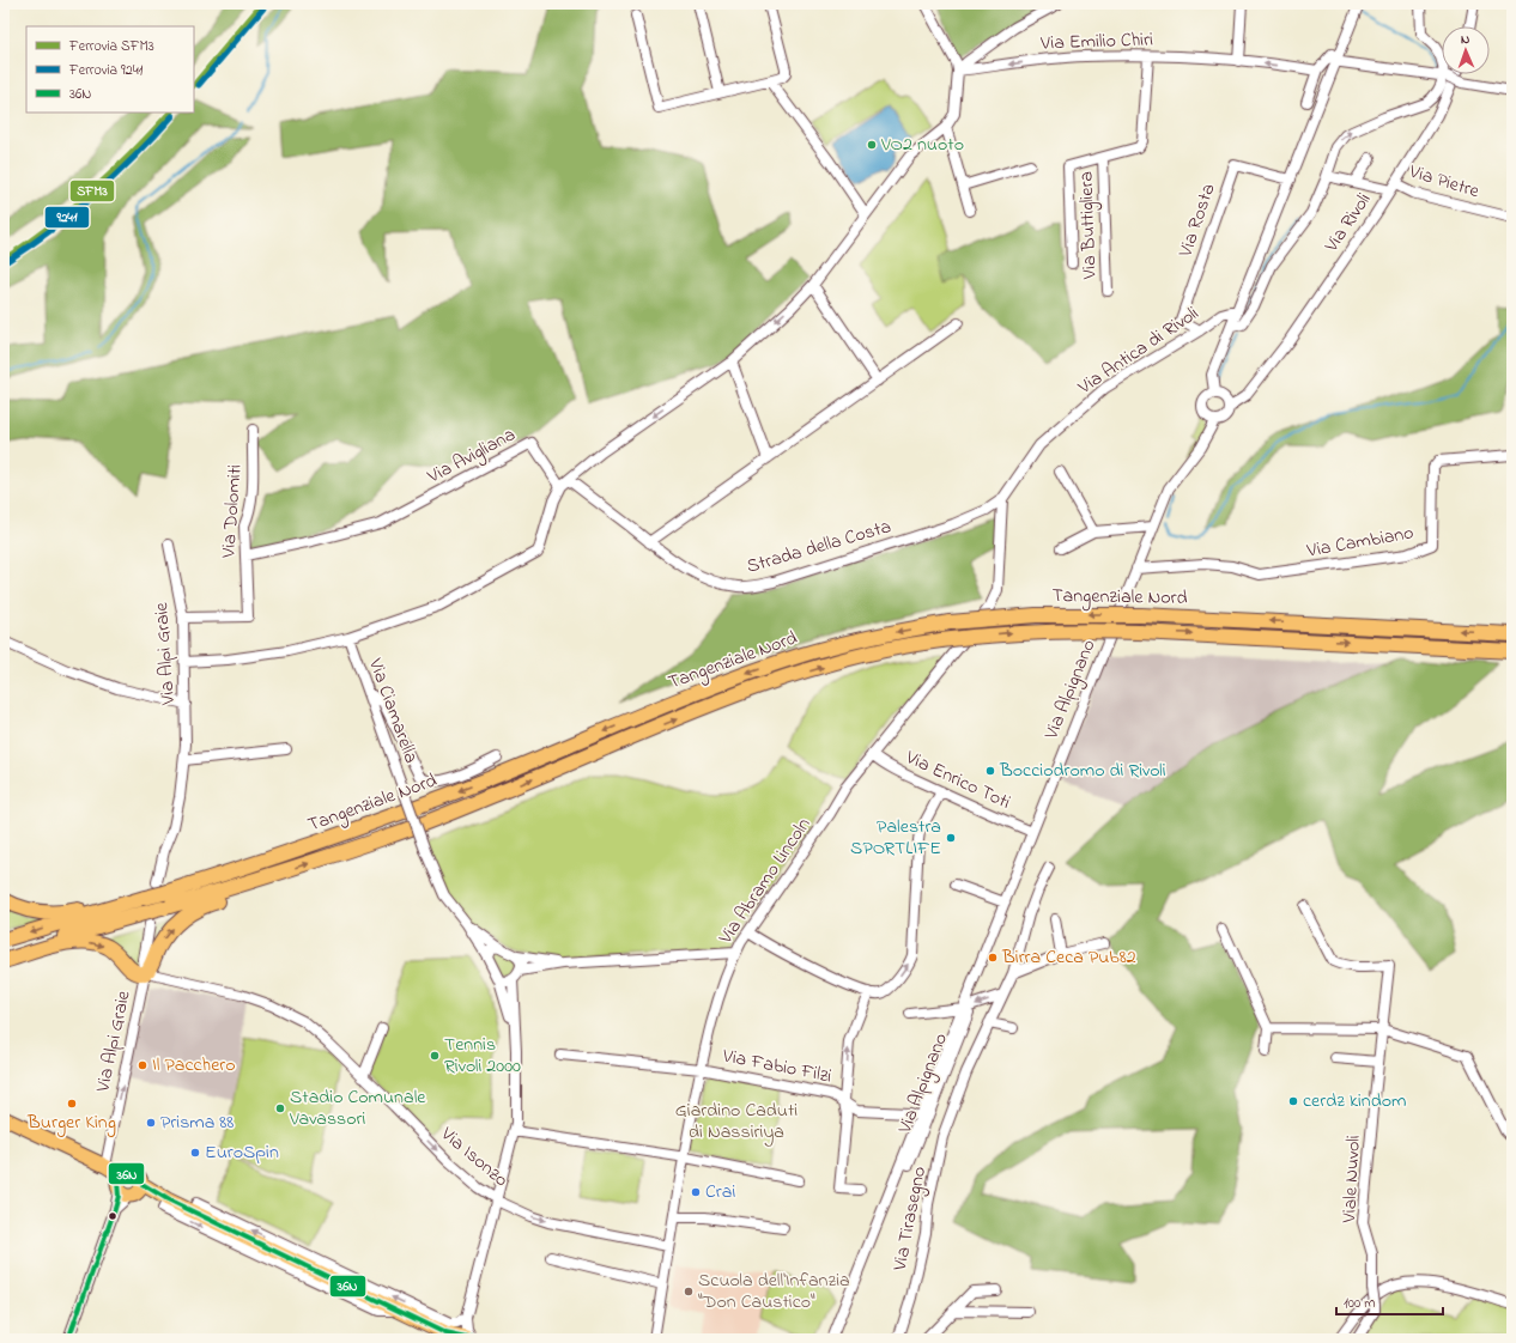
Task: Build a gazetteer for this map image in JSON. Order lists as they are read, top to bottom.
{
  "streets": {
    "highway": ["Tangenziale Nord"],
    "street": [
      "Via Emilio Chiri",
      "Via Pietre",
      "Via Rosta",
      "Via Rivoli",
      "Via Buttigliera",
      "Via Antica di Rivoli",
      "Via Avigliana",
      "Via Dolomiti",
      "Via Cambiano",
      "Strada della Costa",
      "Via Alpi Graie",
      "Via Alpignano",
      "Via Ciamarella",
      "Via Enrico Toti",
      "Via Abramo Lincoln",
      "Via Fabio Filzi",
      "Via Isonzo",
      "Viale Nuvoli",
      "Via Tirasegno"
    ]
  },
  "crossings": [
    ["Via Emilio Chiri", "Via Buttigliera"],
    ["Via Pietre", "Via Rivoli"],
    ["Via Rosta", "Via Antica di Rivoli"],
    ["Via Rivoli", "Via Alpignano"],
    ["Via Antica di Rivoli", "Strada della Costa"],
    ["Via Antica di Rivoli", "Via Abramo Lincoln"],
    ["Via Avigliana", "Via Dolomiti"],
    ["Via Dolomiti", "Via Alpi Graie"],
    ["Via Cambiano", "Via Alpignano"],
    ["Strada della Costa", "Via Abramo Lincoln"],
    ["Tangenziale Nord", "Via Alpi Graie"],
    ["Via Alpi Graie", "Via Isonzo"],
    ["Via Alpignano", "Via Enrico Toti"],
    ["Via Alpignano", "Via Fabio Filzi"],
    ["Via Enrico Toti", "Via Abramo Lincoln"],
    ["Via Abramo Lincoln", "Via Fabio Filzi"],
    ["Via Abramo Lincoln", "Via Isonzo"]
  ],
  "one_way": ["Via Emilio Chiri"],
  "parks": ["Giardino Caduti di Nassiriya"],
  "places": [
    "VO2 nuoto",
    "Bocciodromo di Rivoli",
    "Palestra SPORTLIFE",
    "Birra Ceca Pub82",
    "Tennis Rivoli 2000",
    "Il Pacchero",
    "cerdz kindom",
    "Burger King",
    "Stadio Comunale Vavassori",
    "Prisma 88",
    "EuroSpin",
    "Crai",
    "Scuola dell'Infanzia \"Don Caustico\""
  ],
  "lines": ["rail line SFM3", "rail line 9241", "transit line 36N"],
  "legend": ["Ferrovia SFM3", "Ferrovia 9241", "36N"],
  "scale_bar": "100 m",
  "north": "top"
}
